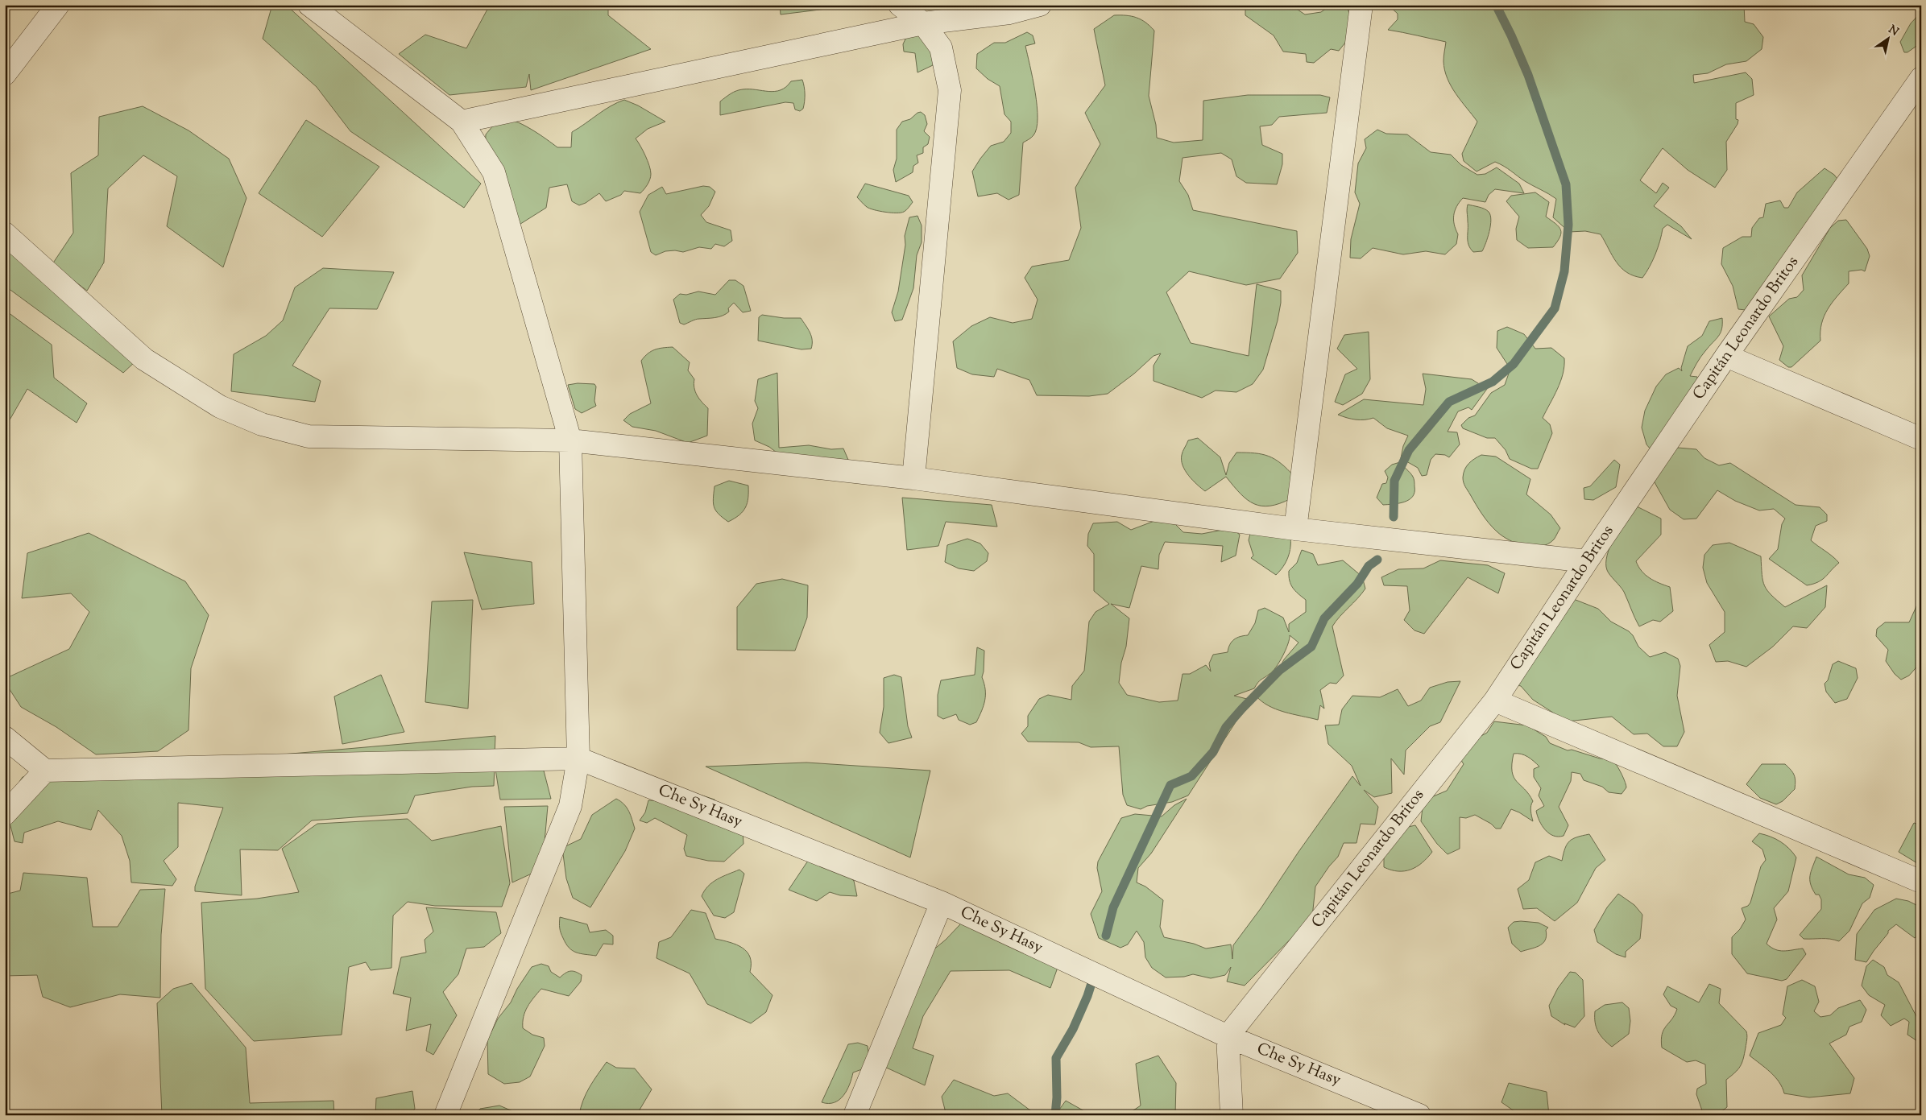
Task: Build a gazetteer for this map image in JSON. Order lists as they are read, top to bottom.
{
  "streets": {
    "street": ["Capitán Leonardo Britos", "Che Sy Hasy"]
  },
  "crossings": [
    ["Capitán Leonardo Britos", "Che Sy Hasy"]
  ],
  "north": "top right"
}
